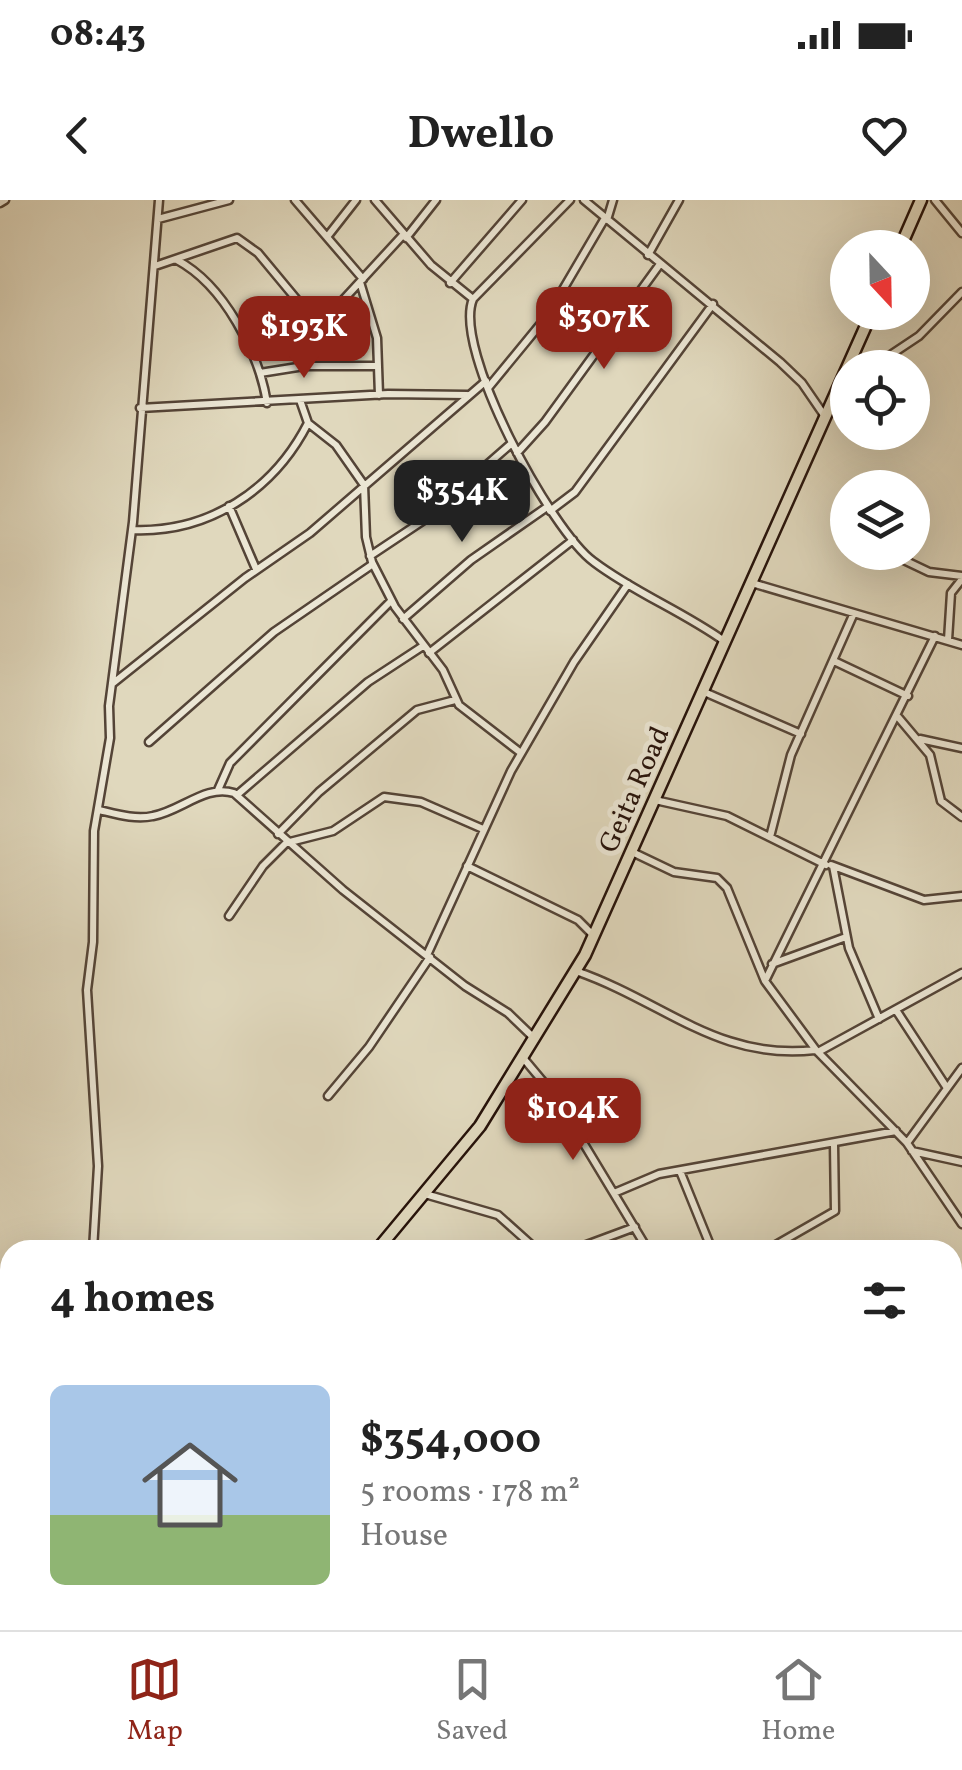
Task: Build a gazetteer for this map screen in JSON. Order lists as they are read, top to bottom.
{
  "streets": {
    "highway": ["Geita Road"]
  },
  "north": "bottom",
  "page": {
    "status": "08:43",
    "header": "Dwello",
    "price": [
      "$307K",
      "$193K",
      "$354K",
      "$104K"
    ],
    "heading": "4 homes",
    "list": [
      {
        "name": "$354,000",
        "note": "5 rooms · 178 m² · House"
      }
    ],
    "tabs": ["Map", "Saved", "Home"]
  }
}
